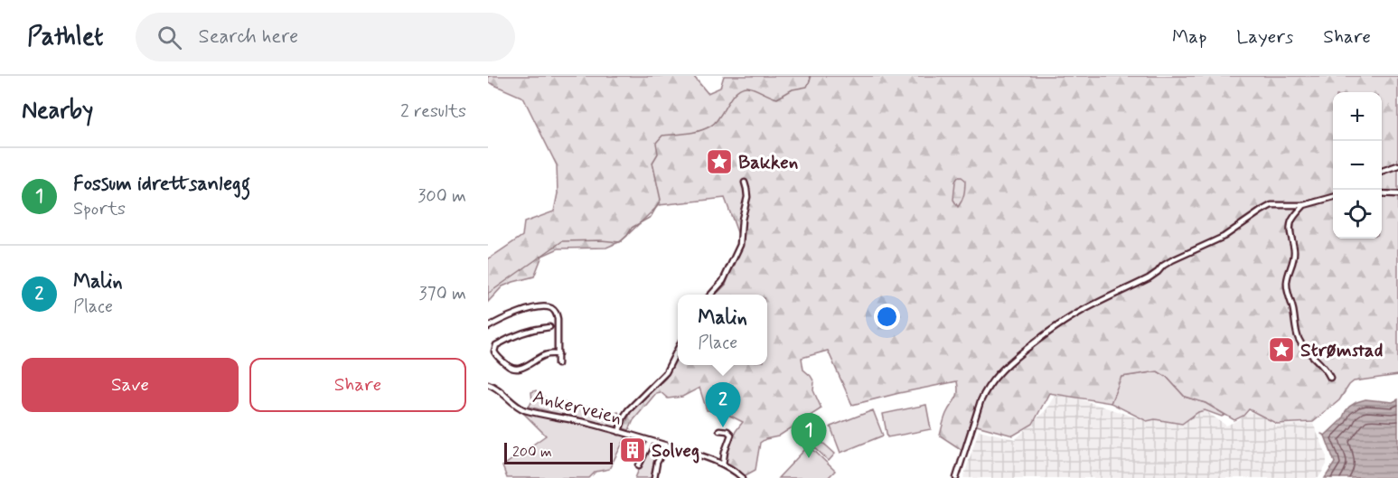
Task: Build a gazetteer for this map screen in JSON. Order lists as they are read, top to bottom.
{
  "streets": {
    "street": ["Ankerveien"]
  },
  "places": {
    "place": ["Bakken", "Strømstad"],
    "building": ["Solveg"]
  },
  "scale_bar": "200 m",
  "page": {
    "header": "Pathlet",
    "search": "Search here",
    "nav": ["Map", "Layers", "Share"],
    "heading": ["Nearby", "2 results"],
    "map_buttons": ["+", "−"],
    "list": [
      {
        "mark": "1",
        "name": "Fossum idrettsanlegg",
        "note": "Sports",
        "value": "300 m"
      },
      {
        "mark": "2",
        "name": "Malin",
        "note": "Place",
        "value": "370 m"
      }
    ],
    "popup": ["Malin", "Place"],
    "buttons": ["Save", "Share"],
    "pins": ["2", "1"],
    "scale": "200 m"
  }
}
